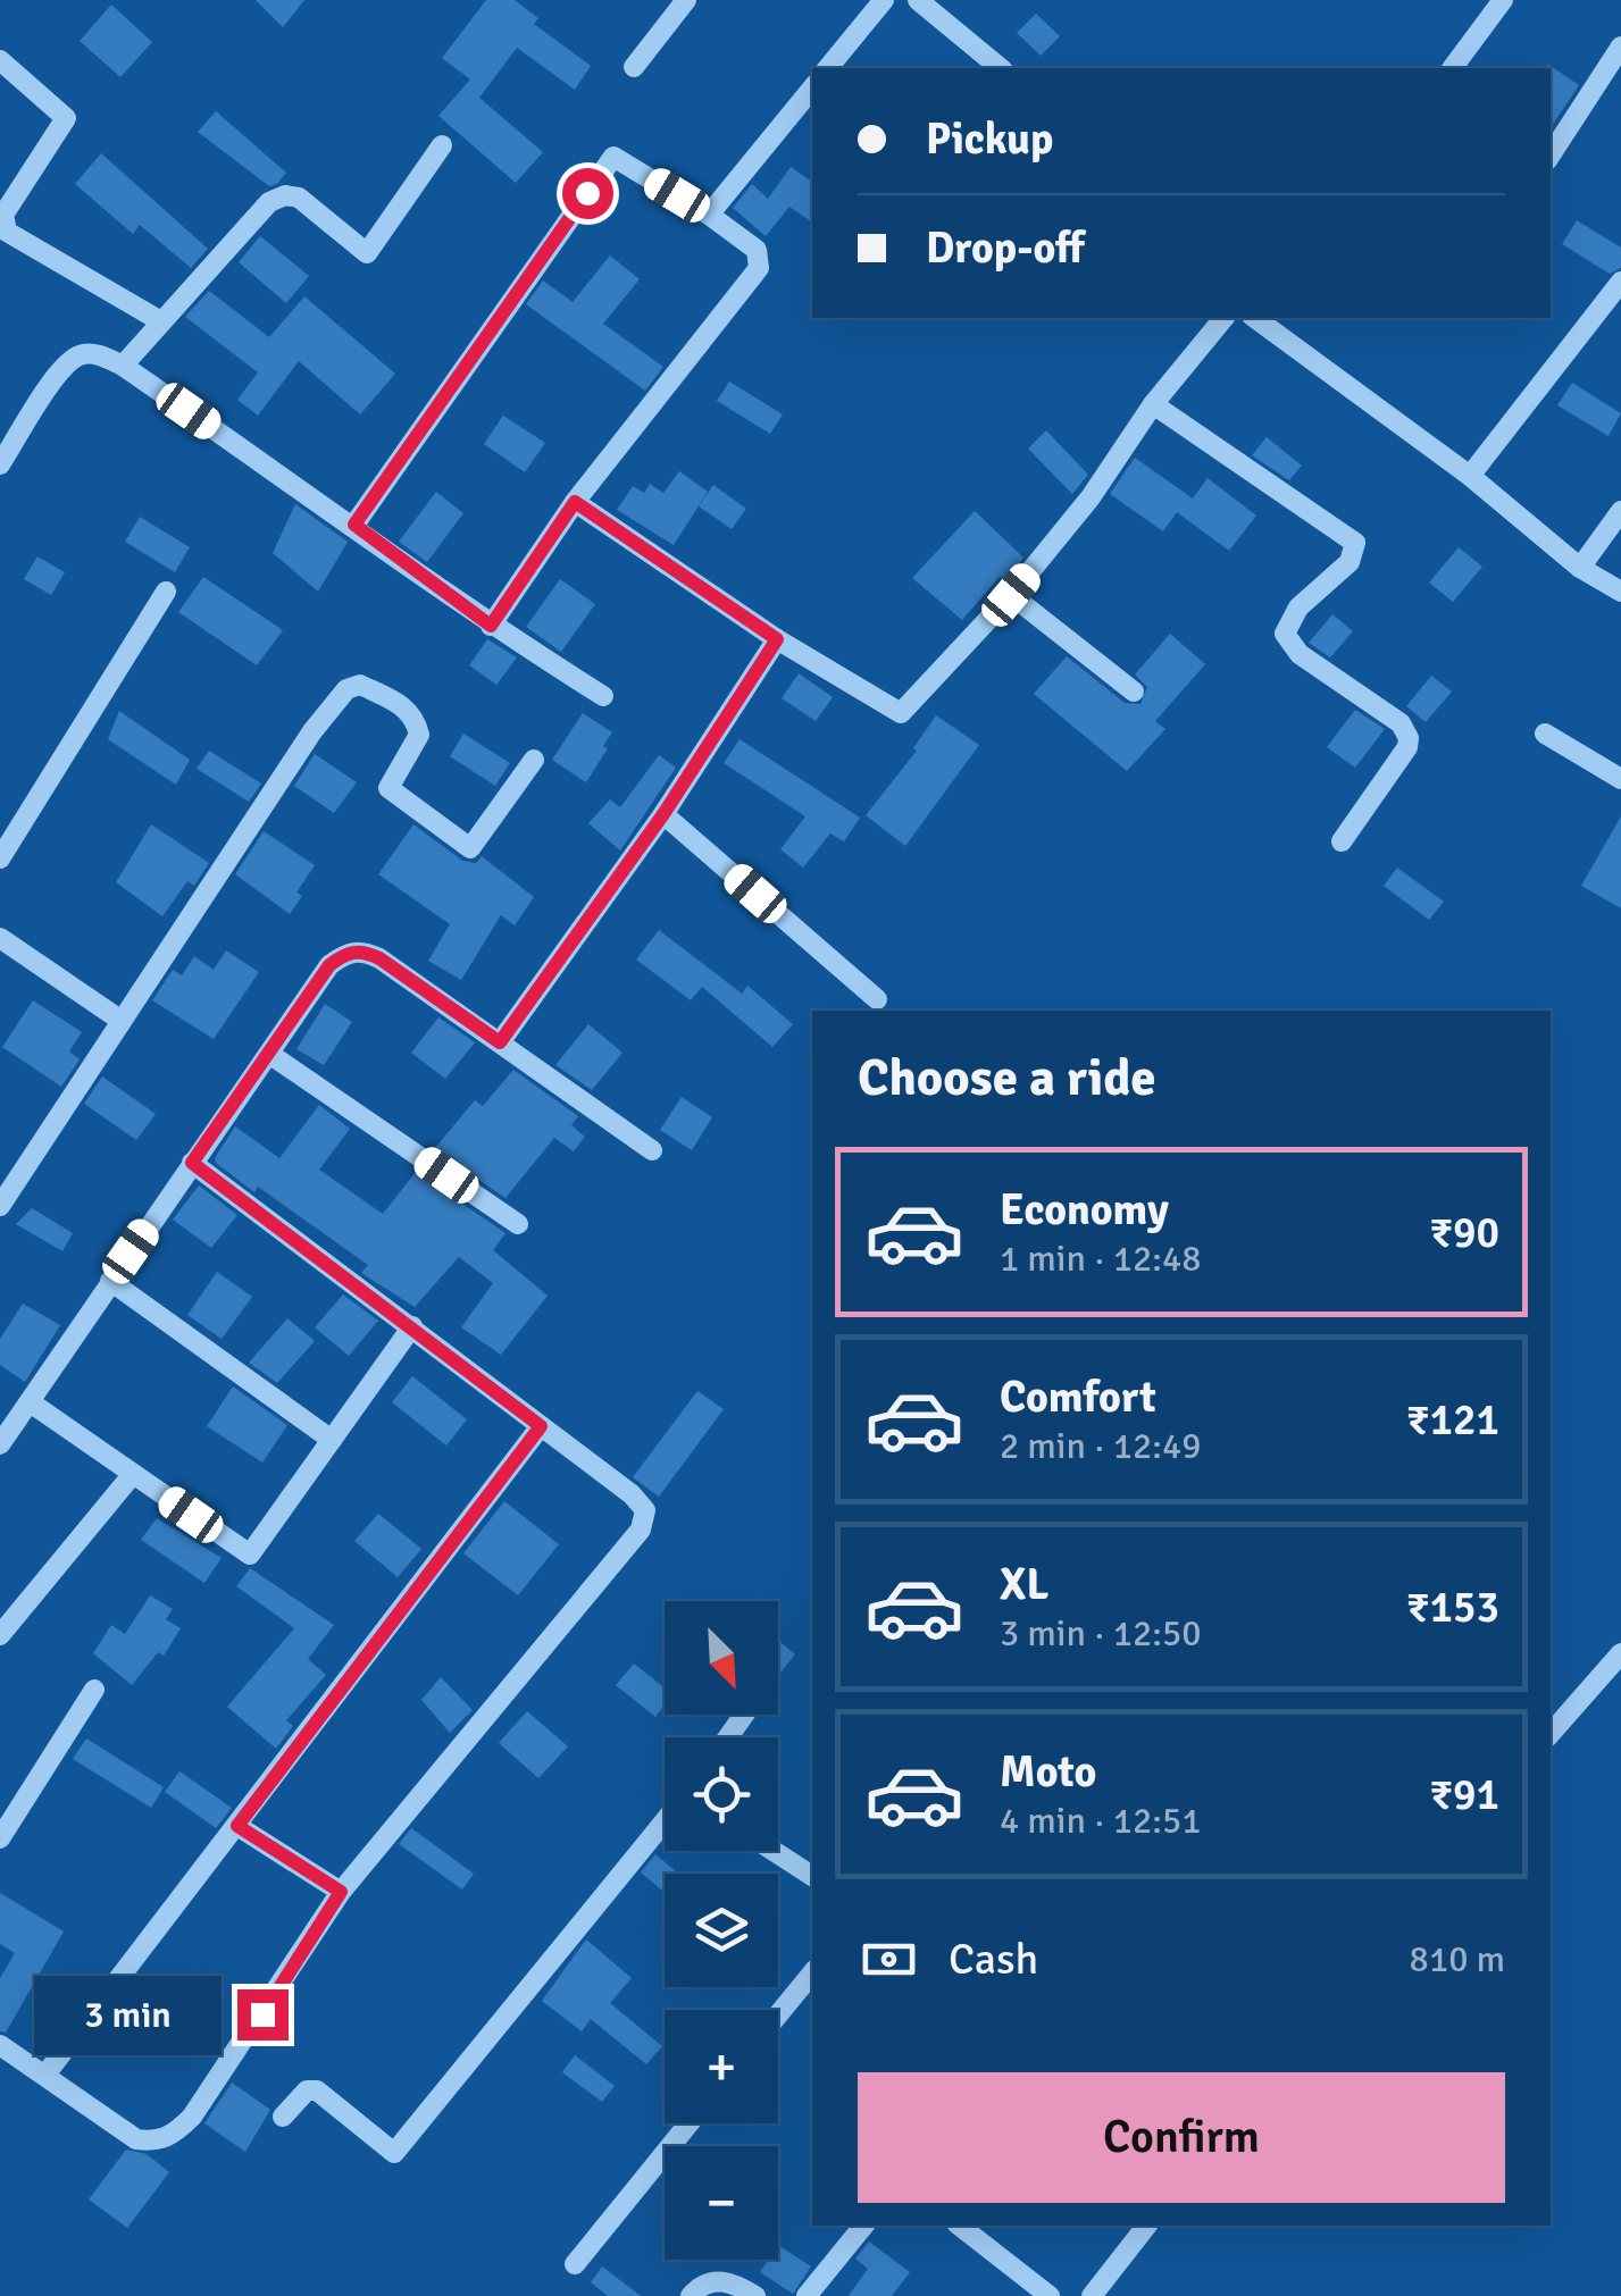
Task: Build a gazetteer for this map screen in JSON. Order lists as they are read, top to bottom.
{
  "north": "bottom right",
  "page": {
    "banner": ["Pickup", "Drop-off"],
    "heading": "Choose a ride",
    "list": [
      {
        "name": "Economy",
        "note": "1 min · 12:48",
        "value": "₹90"
      },
      {
        "name": "Comfort",
        "note": "2 min · 12:49",
        "value": "₹121"
      },
      {
        "name": "XL",
        "note": "3 min · 12:50",
        "value": "₹153"
      },
      {
        "name": "Moto",
        "note": "4 min · 12:51",
        "value": "₹91"
      }
    ],
    "map_buttons": ["+", "−"],
    "pay": ["Cash", "810 m"],
    "bubble": "3 min",
    "buttons": "Confirm"
  }
}
